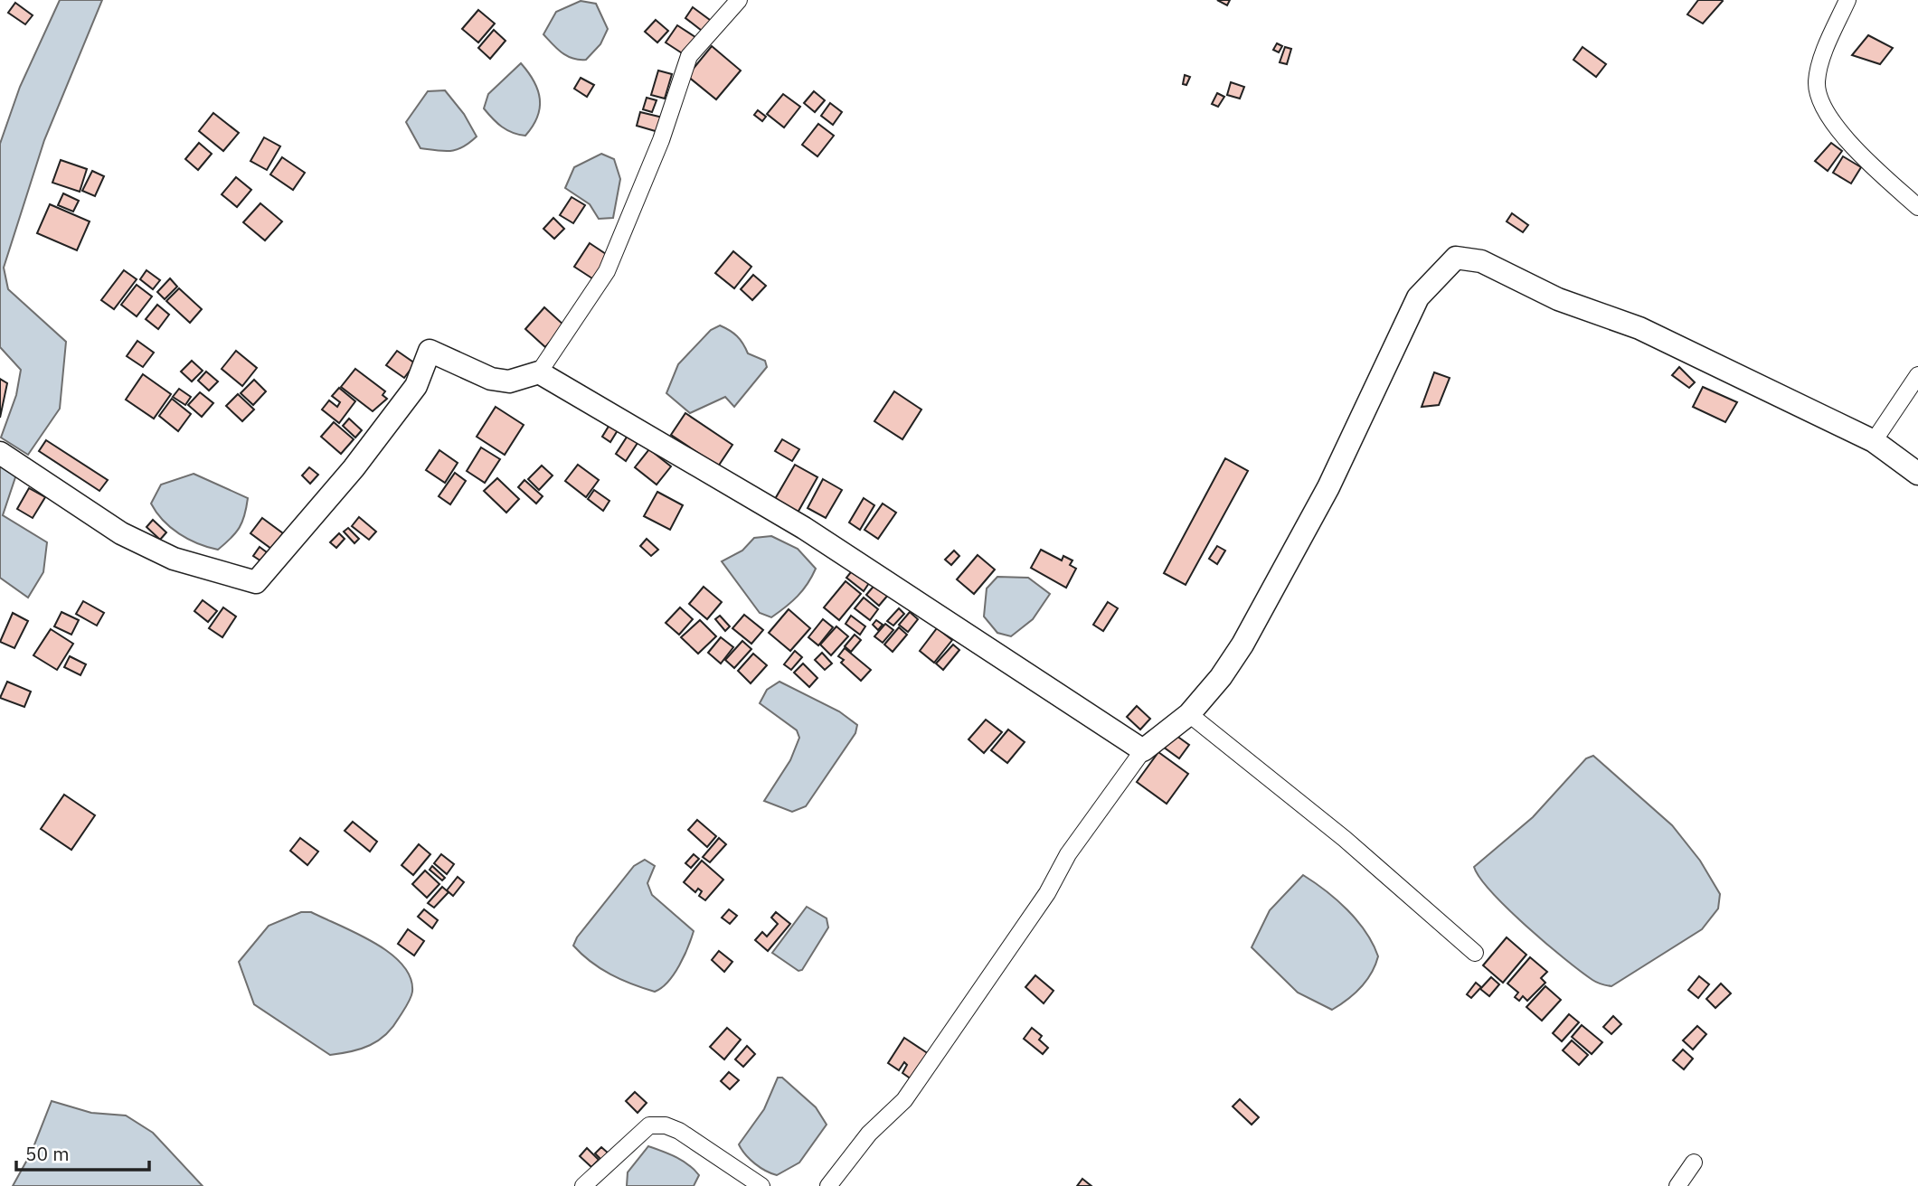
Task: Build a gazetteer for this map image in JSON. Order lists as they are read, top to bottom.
{
  "scale_bar": "50 m"
}
